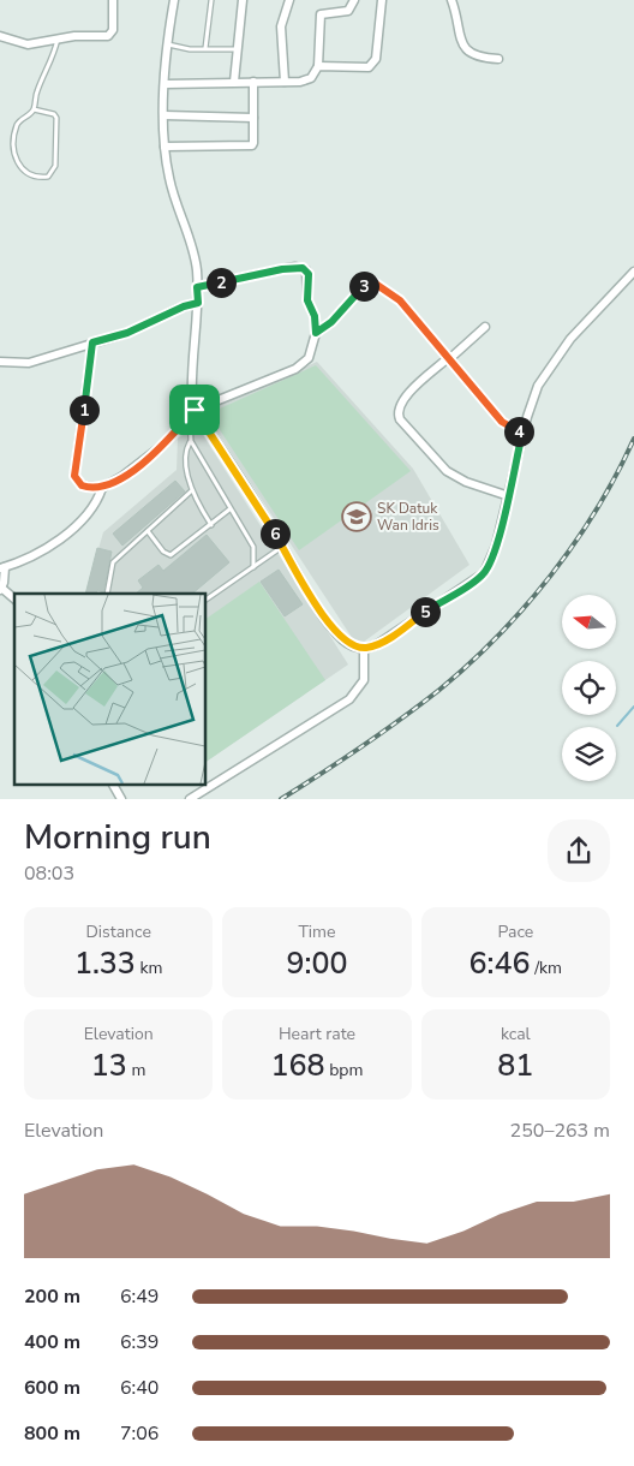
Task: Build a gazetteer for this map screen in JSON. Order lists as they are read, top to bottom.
{
  "places": {
    "school or university": ["SK Datuk Wan Idris"]
  },
  "north": "left",
  "page": {
    "pins": [
      "2",
      "3",
      "1",
      "4",
      "6",
      "5"
    ],
    "heading": ["Morning run", "08:03"],
    "stats": [
      ["Distance", "1.33 km"],
      ["Time", "9:00"],
      ["Pace", "6:46 /km"],
      ["Elevation", "13 m"],
      ["Heart rate", "168 bpm"],
      ["kcal", "81"]
    ],
    "chart": ["Elevation", "250–263 m"],
    "list": [
      {
        "name": "200 m",
        "note": "6:49"
      },
      {
        "name": "400 m",
        "note": "6:39"
      },
      {
        "name": "600 m",
        "note": "6:40"
      },
      {
        "name": "800 m",
        "note": "7:06"
      }
    ]
  }
}
